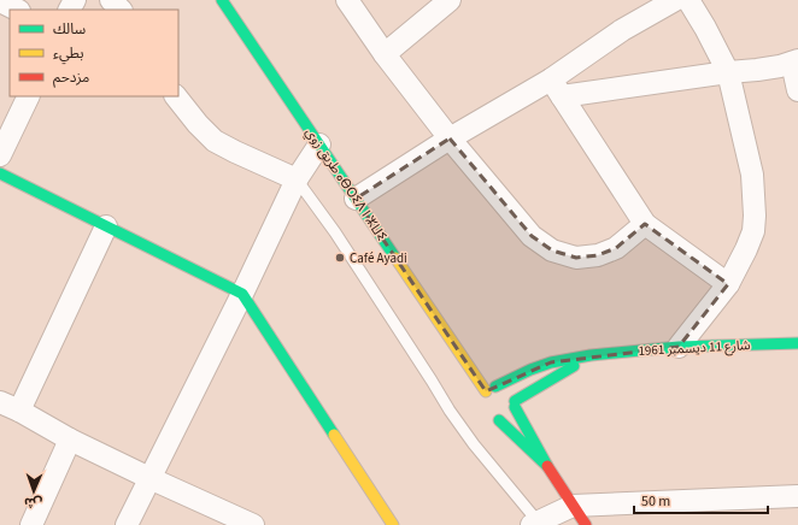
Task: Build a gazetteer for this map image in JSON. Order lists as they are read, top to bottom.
{
  "streets": {
    "main road": ["طريق زوي ⴰⴱⵔⵉⴷ ⵏ ⵣⵡⵉ", "شارع 11 ديسمبر 1961"]
  },
  "crossings": [
    ["طريق زوي ⴰⴱⵔⵉⴷ ⵏ ⵣⵡⵉ", "شارع 11 ديسمبر 1961"]
  ],
  "places": ["Café Ayadi"],
  "legend": ["سالك", "بطيء", "مزدحم"],
  "scale_bar": "50 m",
  "north": "bottom"
}
